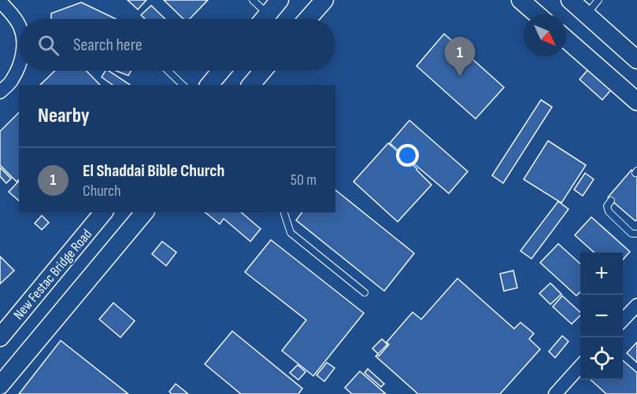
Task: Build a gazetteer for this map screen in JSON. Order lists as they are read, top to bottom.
{
  "streets": {
    "main road": ["New Festac Bridge Road"]
  },
  "north": "bottom right",
  "page": {
    "search": "Search here",
    "pins": "1",
    "heading": "Nearby",
    "list": [
      {
        "mark": "1",
        "name": "El Shaddai Bible Church",
        "note": "Church",
        "value": "50 m"
      }
    ],
    "map_buttons": ["+", "−"]
  }
}
